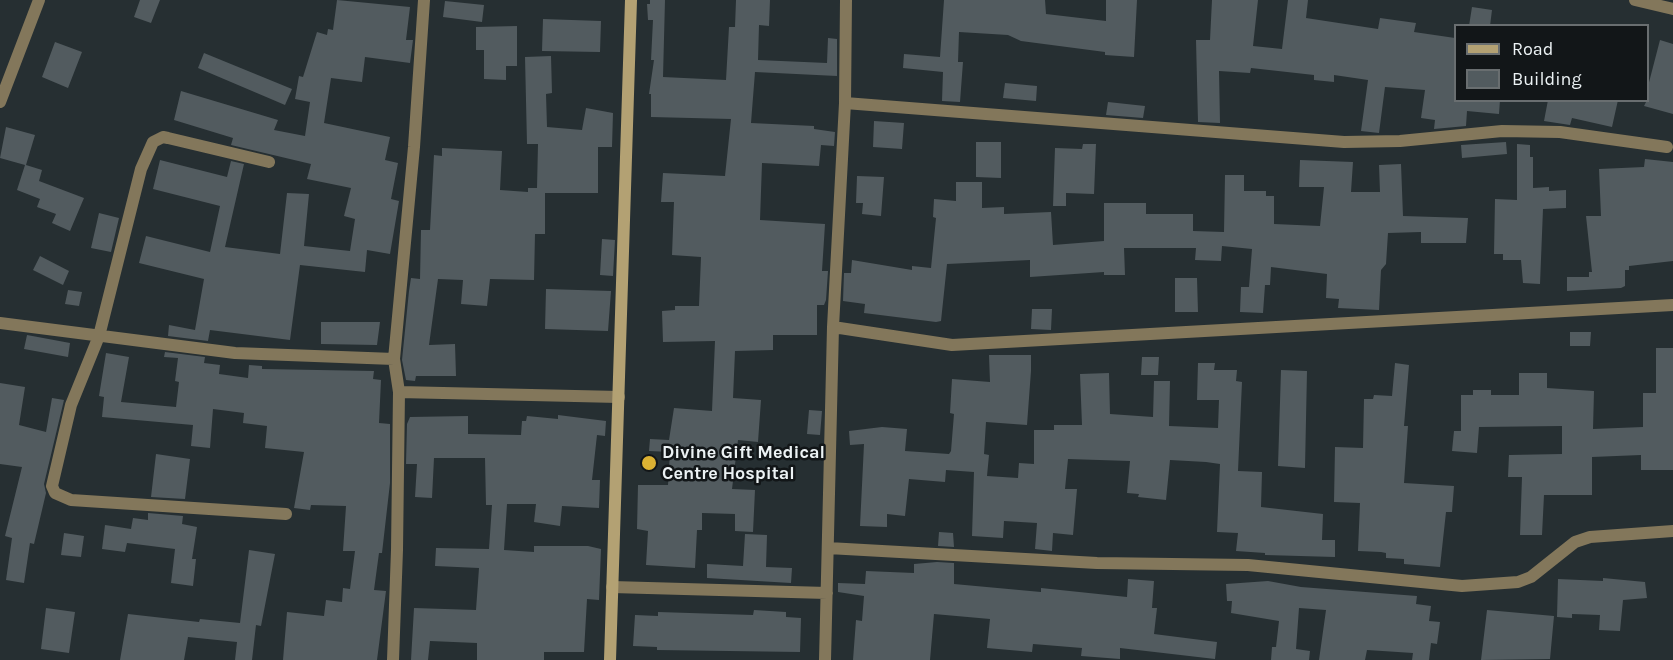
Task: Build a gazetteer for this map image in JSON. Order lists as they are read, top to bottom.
{
  "places": ["Divine Gift Medical Centre Hospital"],
  "legend": ["Road", "Building"]
}
